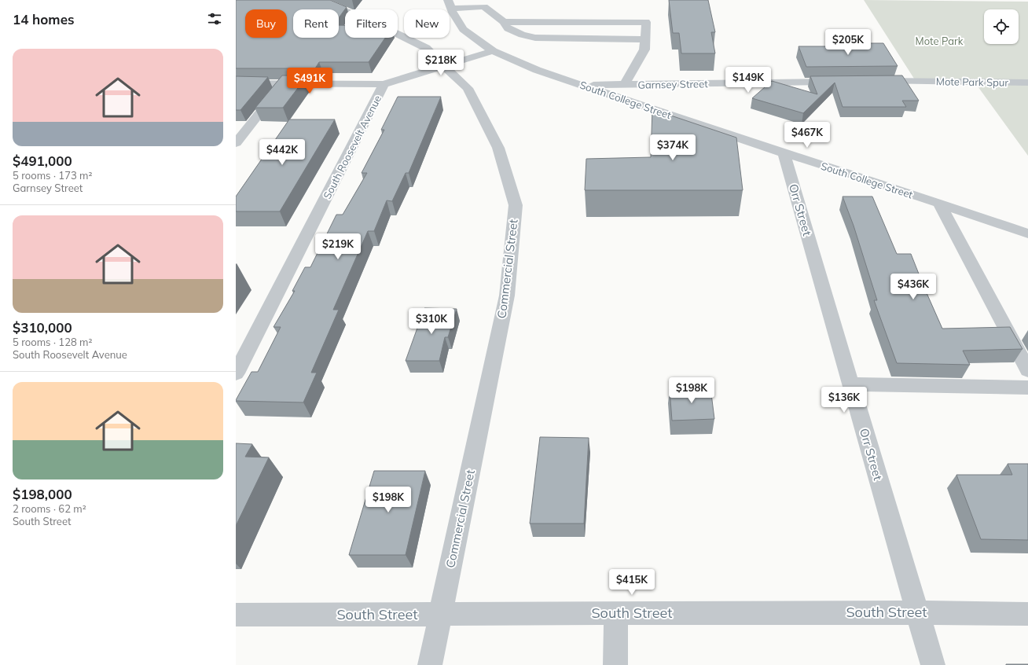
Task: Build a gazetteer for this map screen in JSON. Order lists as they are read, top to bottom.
{
  "streets": {
    "street": [
      "Mote Park Spur",
      "Garnsey Street",
      "South College Street",
      "South Roosevelt Avenue",
      "Orr Street",
      "Commercial Street",
      "South Street"
    ]
  },
  "crossings": [
    ["Garnsey Street", "South College Street"],
    ["South College Street", "South Roosevelt Avenue"],
    ["South College Street", "Orr Street"],
    ["South Roosevelt Avenue", "Commercial Street"],
    ["Orr Street", "South Street"],
    ["Commercial Street", "South Street"]
  ],
  "parks": ["Mote Park"],
  "page": {
    "heading": "14 homes",
    "chip": [
      "Buy",
      "Rent",
      "Filters",
      "New"
    ],
    "price": [
      "$205K",
      "$218K",
      "$149K",
      "$491K",
      "$467K",
      "$374K",
      "$442K",
      "$219K",
      "$436K",
      "$310K",
      "$198K",
      "$136K",
      "$198K",
      "$415K"
    ],
    "list": [
      {
        "name": "$491,000",
        "note": "5 rooms · 173 m² · Garnsey Street"
      },
      {
        "name": "$310,000",
        "note": "5 rooms · 128 m² · South Roosevelt Avenue"
      },
      {
        "name": "$198,000",
        "note": "2 rooms · 62 m² · South Street"
      }
    ]
  }
}
